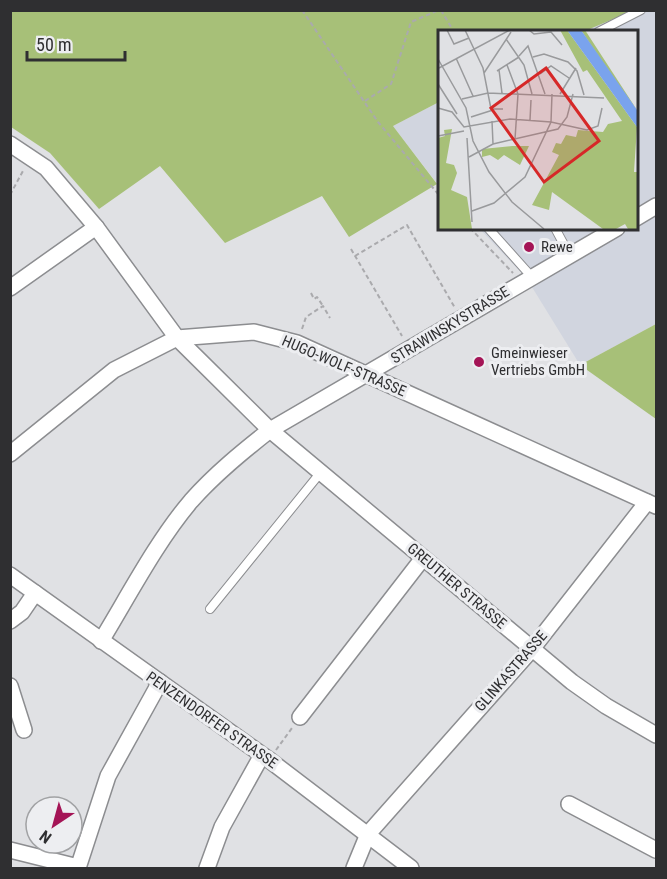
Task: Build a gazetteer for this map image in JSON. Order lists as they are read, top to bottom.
{
  "streets": {
    "street": [
      "STRAWINSKYSTRASSE",
      "HUGO-WOLF-STRASSE",
      "GREUTHER STRASSE",
      "GLINKASTRASSE",
      "PENZENDORFER STRASSE"
    ]
  },
  "crossings": [
    ["STRAWINSKYSTRASSE", "HUGO-WOLF-STRASSE"],
    ["STRAWINSKYSTRASSE", "GREUTHER STRASSE"],
    ["STRAWINSKYSTRASSE", "PENZENDORFER STRASSE"],
    ["HUGO-WOLF-STRASSE", "GREUTHER STRASSE"],
    ["HUGO-WOLF-STRASSE", "GLINKASTRASSE"],
    ["GREUTHER STRASSE", "GLINKASTRASSE"],
    ["GLINKASTRASSE", "PENZENDORFER STRASSE"]
  ],
  "places": ["Rewe", "Gmeinwieser Vertriebs GmbH"],
  "scale_bar": "50 m",
  "north": "bottom left"
}
